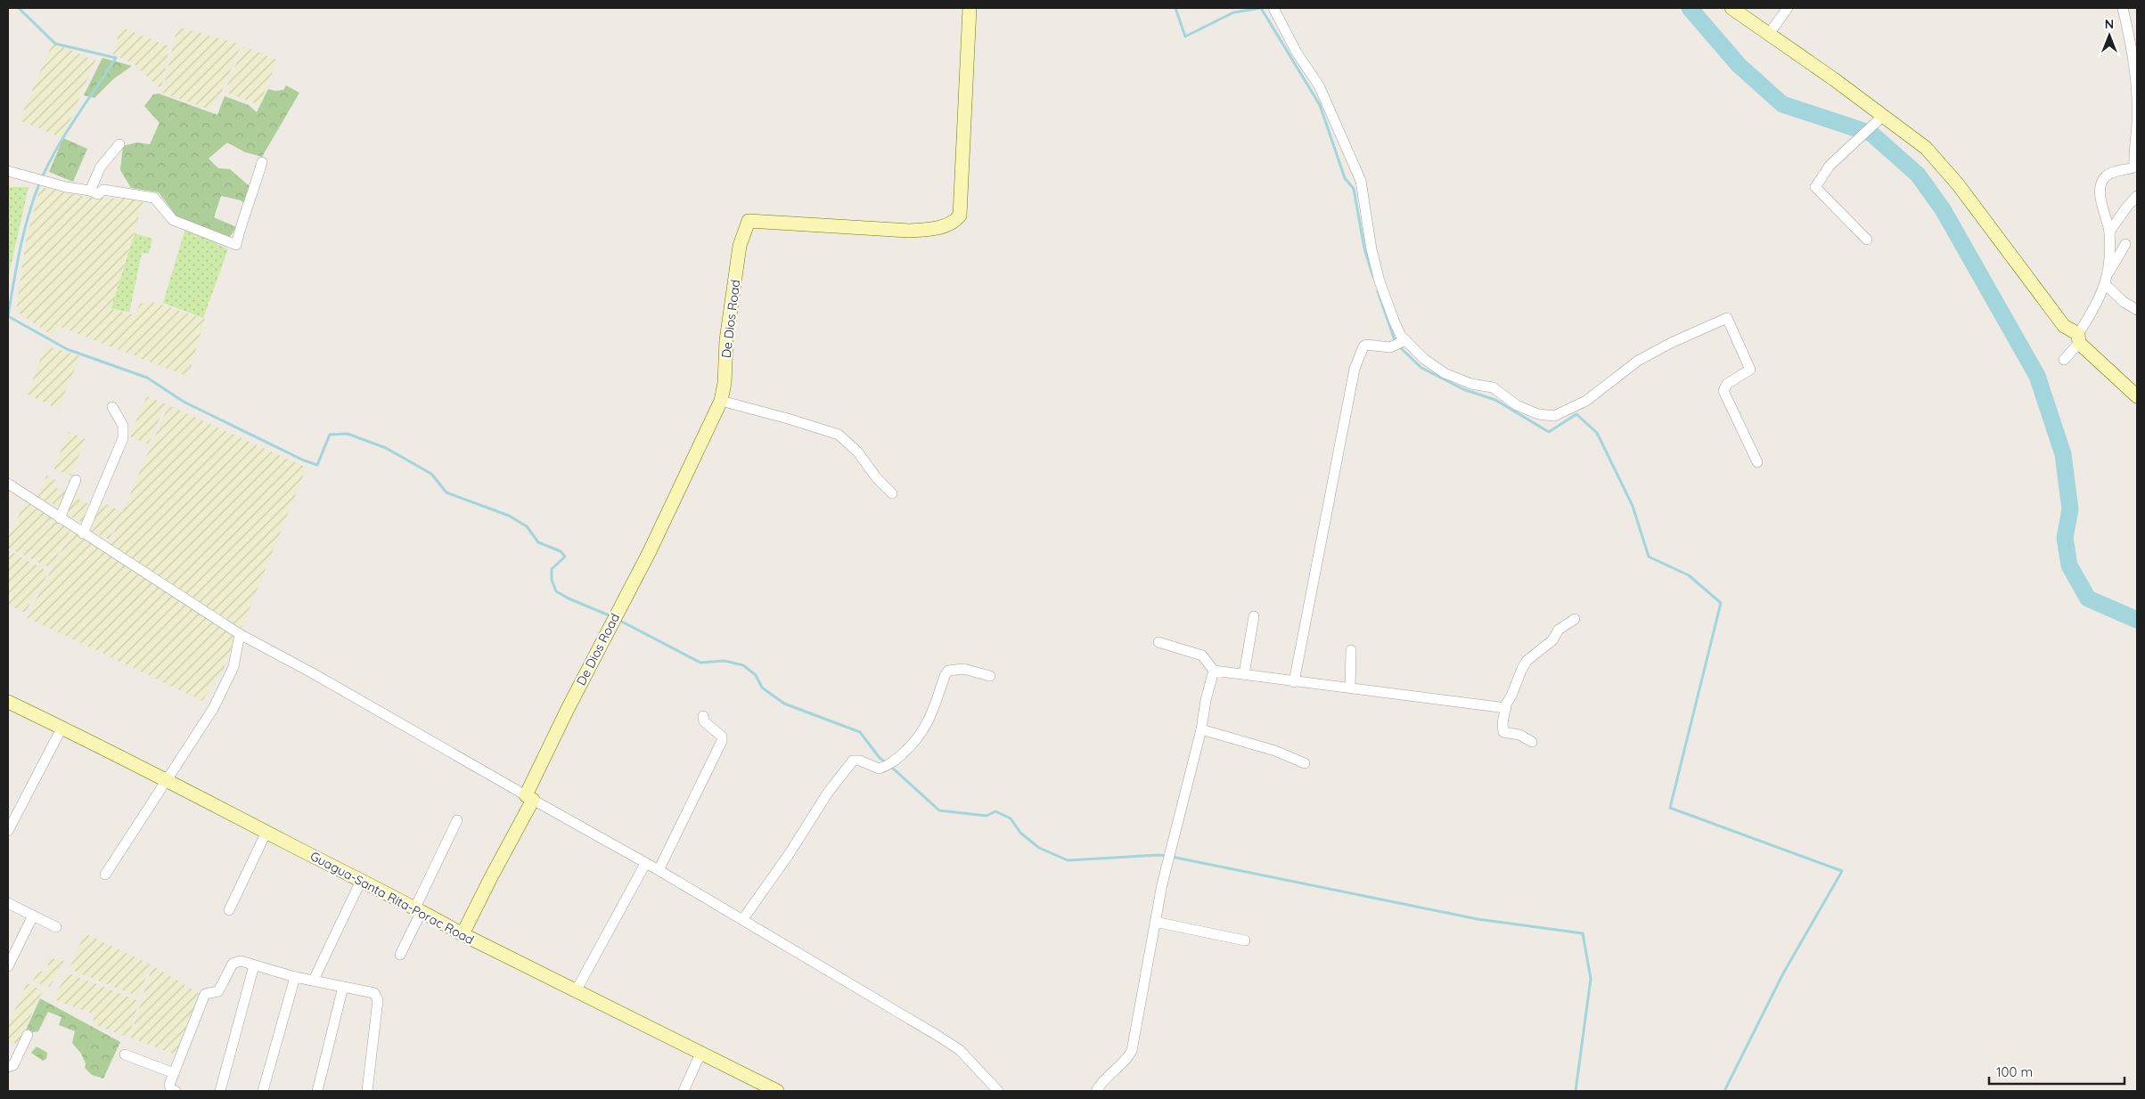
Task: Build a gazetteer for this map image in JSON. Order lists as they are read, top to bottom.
{
  "streets": {
    "street": ["De Dios Road", "Guagua-Santa Rita-Porac Road"]
  },
  "crossings": [
    ["De Dios Road", "Guagua-Santa Rita-Porac Road"]
  ],
  "scale_bar": "100 m",
  "north": "top"
}
